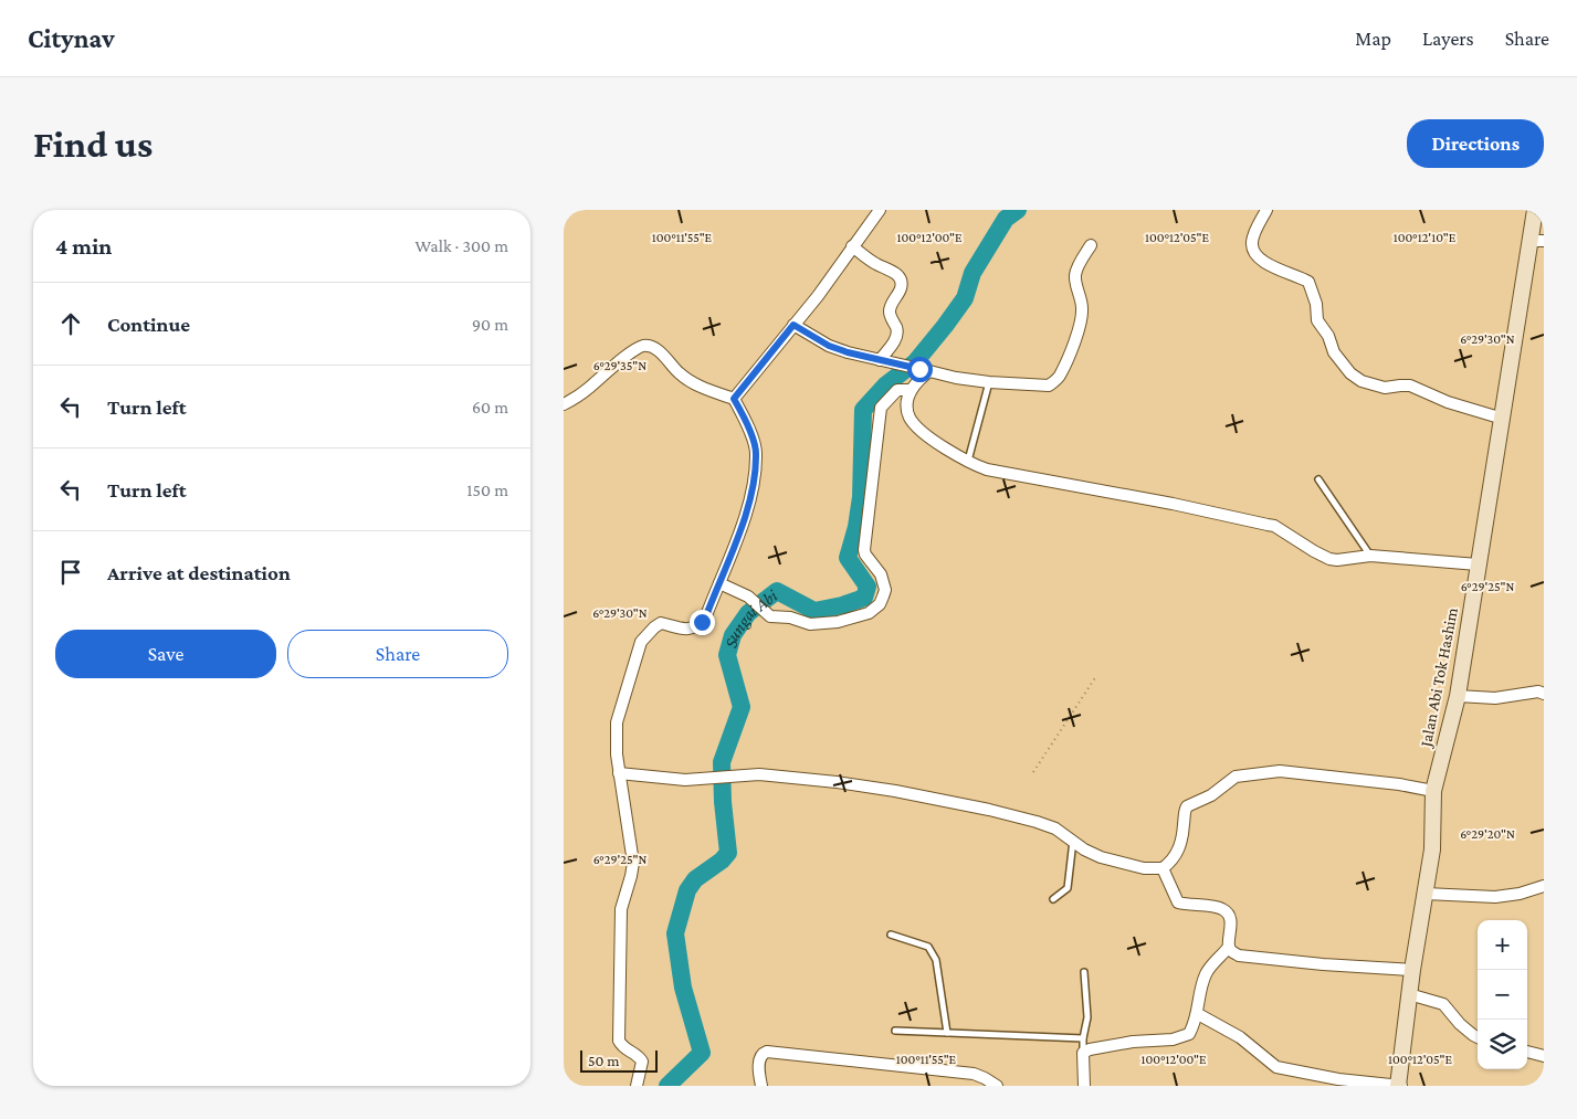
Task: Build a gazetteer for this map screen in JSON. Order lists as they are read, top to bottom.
{
  "streets": {
    "main road": ["Jalan Abi Tok Hashim"]
  },
  "water": ["Sungai Abi"],
  "scale_bar": "50 m",
  "page": {
    "header": "Citynav",
    "nav": ["Map", "Layers", "Share"],
    "buttons": [
      "Directions",
      ["Save", "Share"]
    ],
    "title": "Find us",
    "heading": ["4 min", "Walk · 300 m"],
    "list": [
      ["Continue", "90 m"],
      ["Turn left", "60 m"],
      ["Turn left", "150 m"],
      "Arrive at destination"
    ],
    "map_buttons": ["+", "−"],
    "scale": "50 m"
  },
  "coordinates": [
    "100°11'55\"E",
    "100°12'00\"E",
    "100°12'05\"E",
    "100°12'10\"E",
    "6°29'30\"N",
    "6°29'35\"N",
    "6°29'25\"N",
    "6°29'20\"N"
  ]
}
